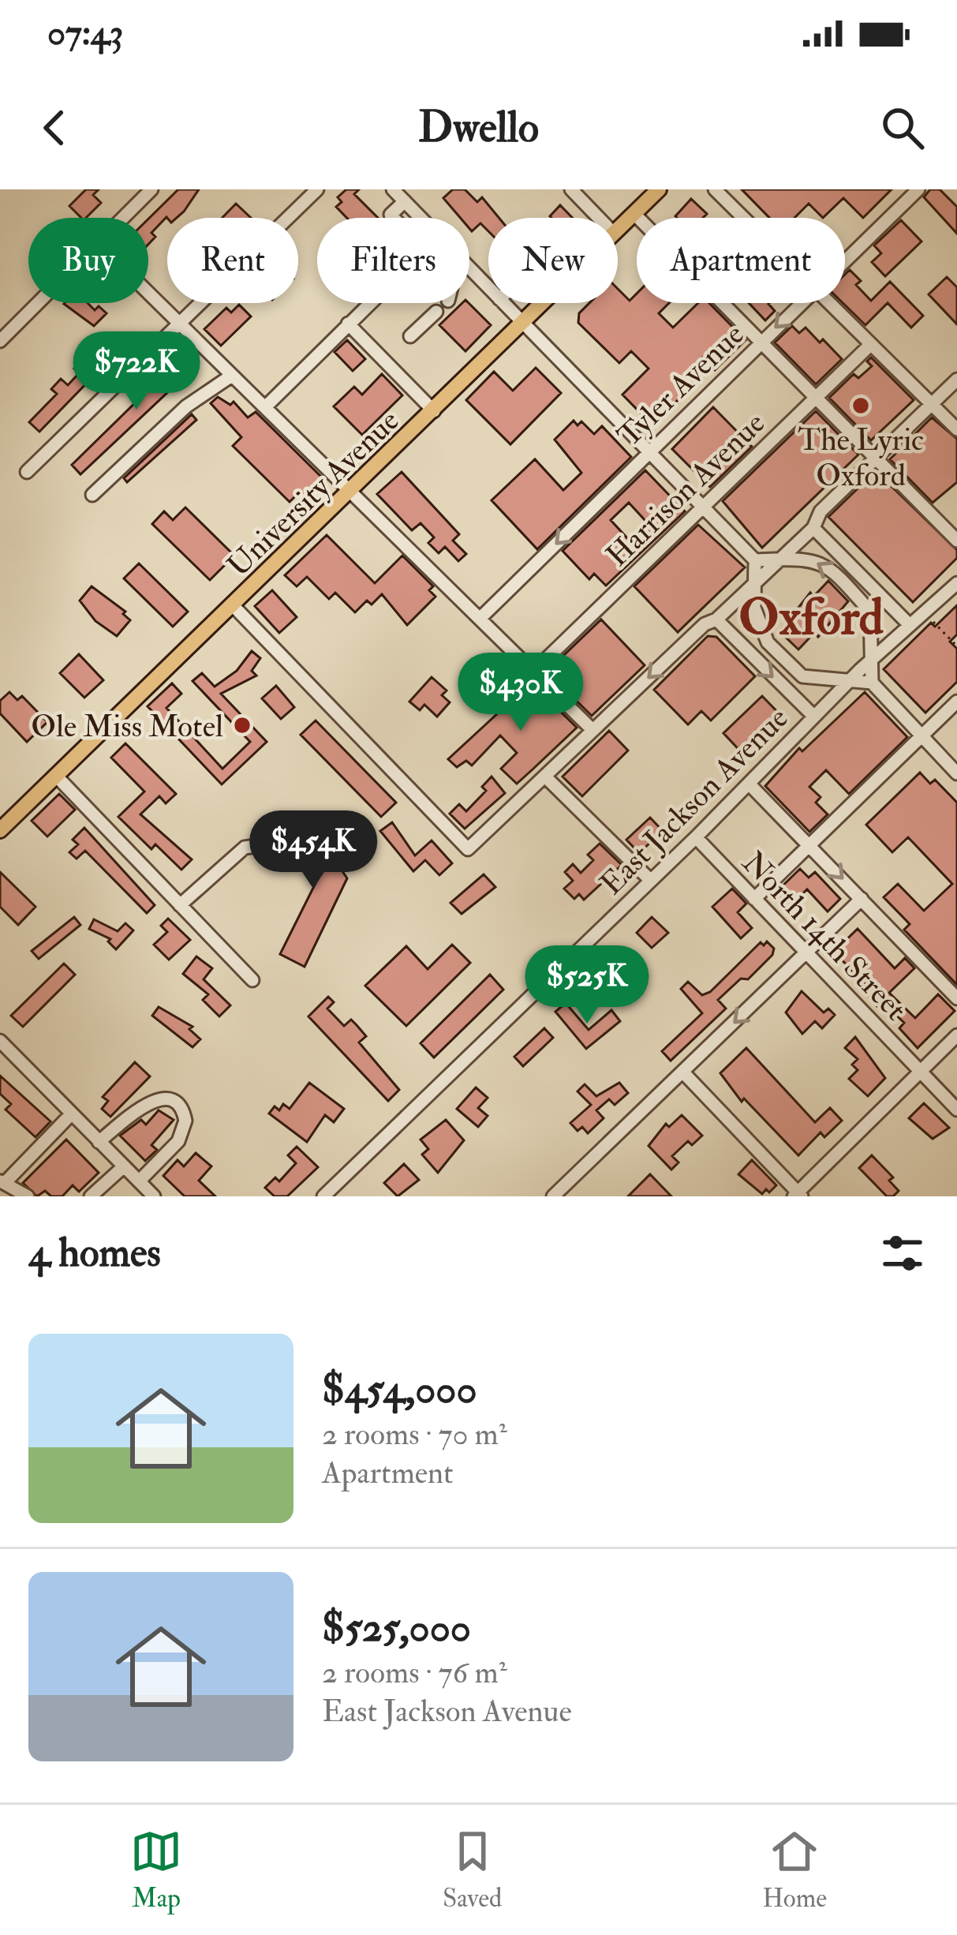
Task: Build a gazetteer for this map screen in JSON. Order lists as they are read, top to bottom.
{
  "streets": {
    "main road": ["University Avenue"],
    "street": [
      "Tyler Avenue",
      "Harrison Avenue",
      "East Jackson Avenue",
      "North 14th Street"
    ]
  },
  "crossings": [
    ["East Jackson Avenue", "North 14th Street"]
  ],
  "one_way": ["Tyler Avenue"],
  "districts": ["Oxford"],
  "places": ["The Lyric Oxford", "Ole Miss Motel"],
  "page": {
    "status": "07:43",
    "header": "Dwello",
    "chip": [
      "Buy",
      "Rent",
      "Filters",
      "New",
      "Apartment"
    ],
    "price": [
      "$722K",
      "$430K",
      "$454K",
      "$525K"
    ],
    "heading": "4 homes",
    "list": [
      {
        "name": "$454,000",
        "note": "2 rooms · 70 m² · Apartment"
      },
      {
        "name": "$525,000",
        "note": "2 rooms · 76 m² · East Jackson Avenue"
      }
    ],
    "tabs": ["Map", "Saved", "Home"]
  }
}
